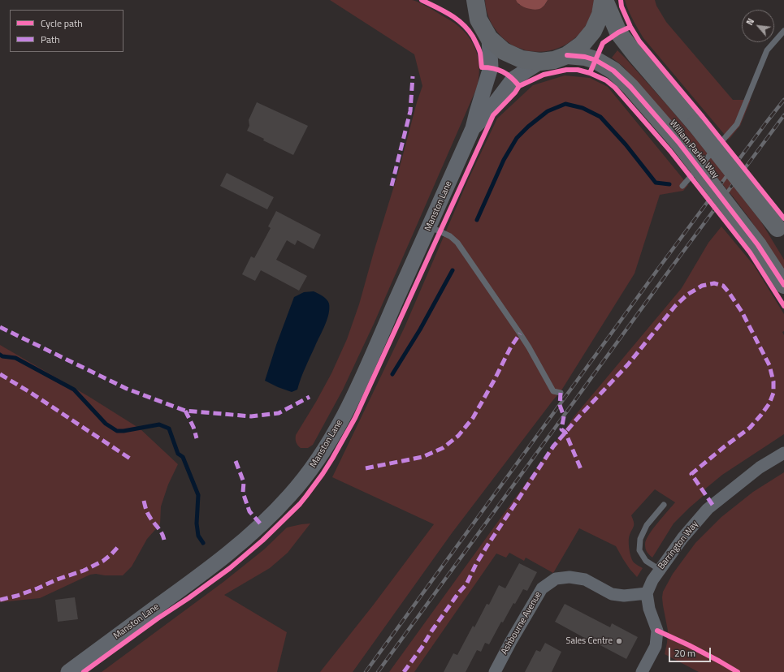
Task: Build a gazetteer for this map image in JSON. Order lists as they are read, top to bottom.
{
  "streets": {
    "highway": ["William Parkin Way"],
    "street": ["Manston Lane", "Barrington Way", "Ashbourne Avenue"]
  },
  "crossings": [
    ["Barrington Way", "Ashbourne Avenue"]
  ],
  "places": ["Sales Centre"],
  "legend": ["Cycle path", "Path"],
  "scale_bar": "20 m",
  "north": "top left"
}
